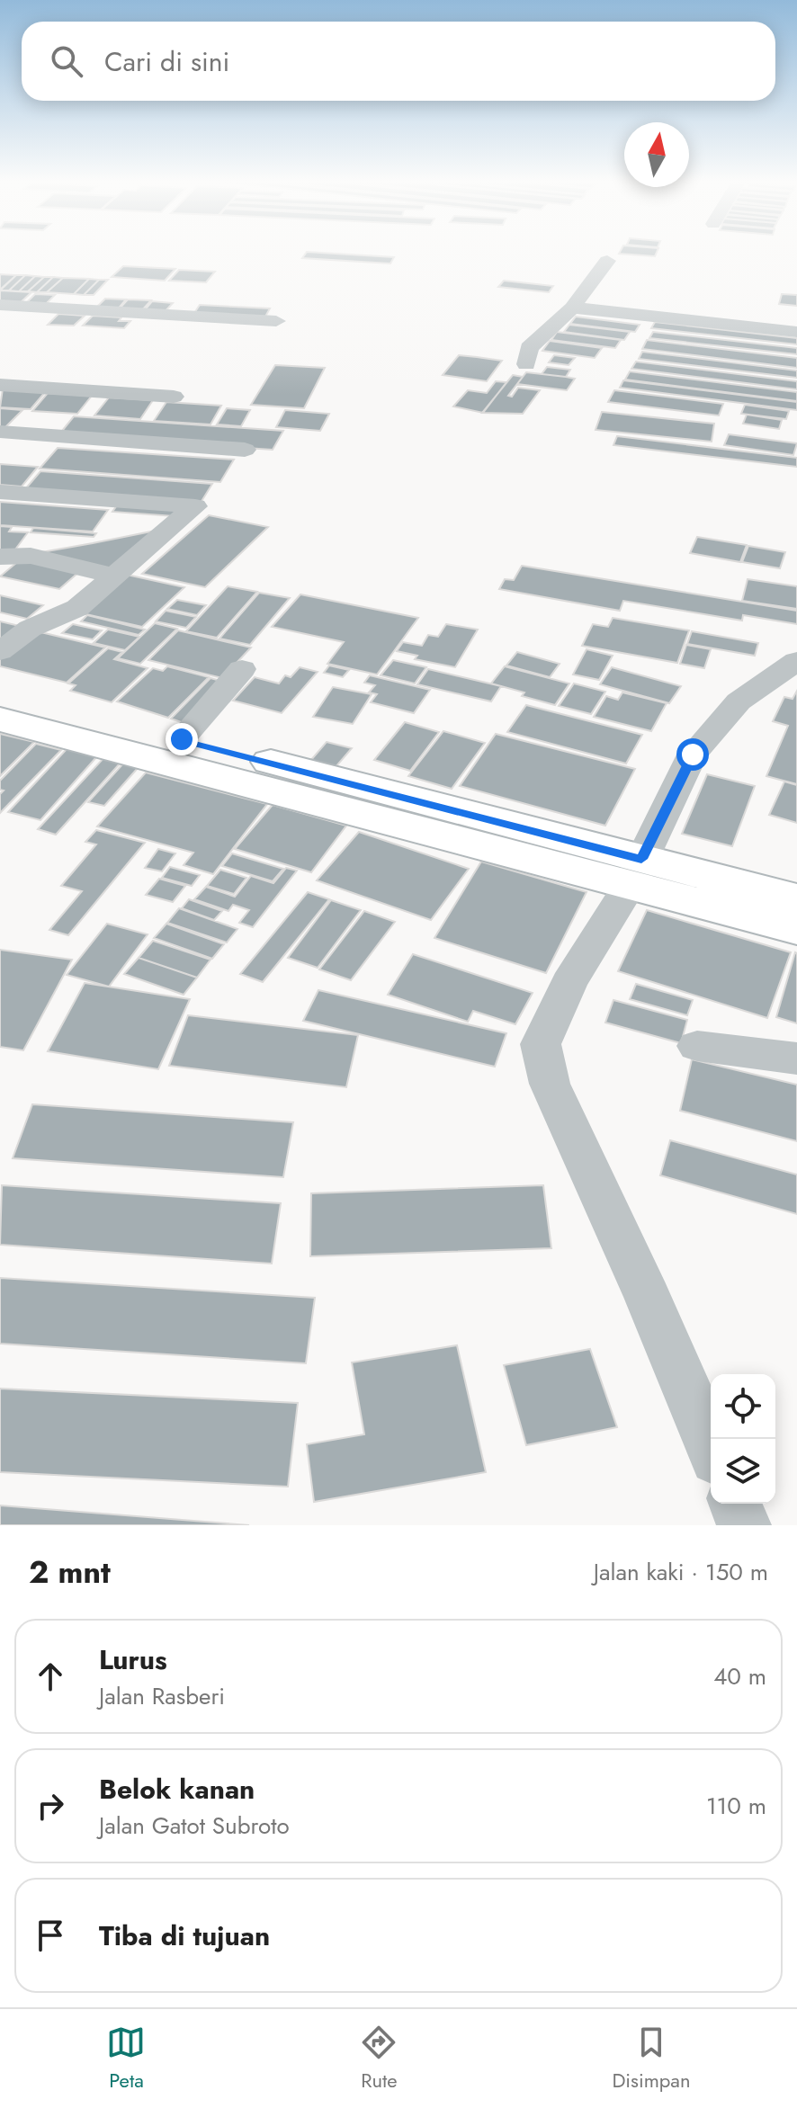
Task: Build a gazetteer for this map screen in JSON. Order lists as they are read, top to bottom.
{
  "north": "top",
  "page": {
    "search": "Cari di sini",
    "heading": ["2 mnt", "Jalan kaki · 150 m"],
    "list": [
      ["Lurus", "Jalan Rasberi", "40 m"],
      ["Belok kanan", "Jalan Gatot Subroto", "110 m"],
      "Tiba di tujuan"
    ],
    "nav": ["Peta", "Rute", "Disimpan"]
  }
}
